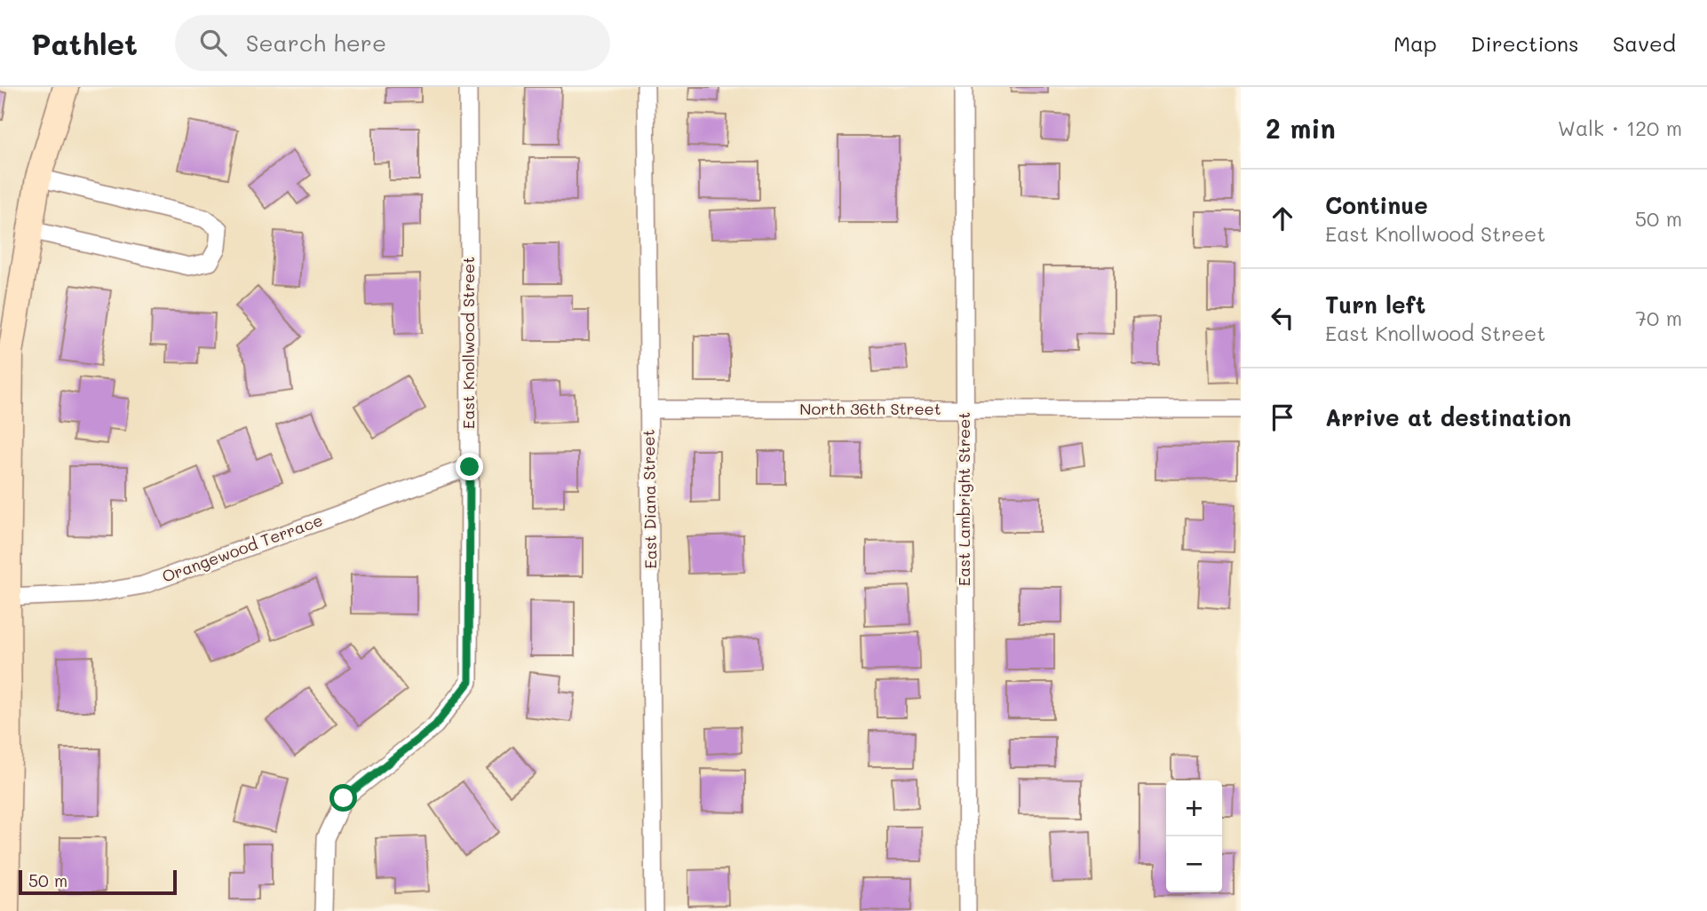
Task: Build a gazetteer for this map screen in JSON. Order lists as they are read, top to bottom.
{
  "streets": {
    "street": [
      "East Knollwood Street",
      "North 36th Street",
      "East Diana Street",
      "East Lambright Street",
      "Orangewood Terrace"
    ]
  },
  "crossings": [
    ["East Knollwood Street", "Orangewood Terrace"],
    ["North 36th Street", "East Diana Street"],
    ["North 36th Street", "East Lambright Street"]
  ],
  "scale_bar": "50 m",
  "page": {
    "header": "Pathlet",
    "search": "Search here",
    "nav": ["Map", "Directions", "Saved"],
    "heading": ["2 min", "Walk · 120 m"],
    "list": [
      ["Continue", "East Knollwood Street", "50 m"],
      ["Turn left", "East Knollwood Street", "70 m"],
      "Arrive at destination"
    ],
    "map_buttons": ["+", "−"],
    "scale": "50 m"
  }
}
